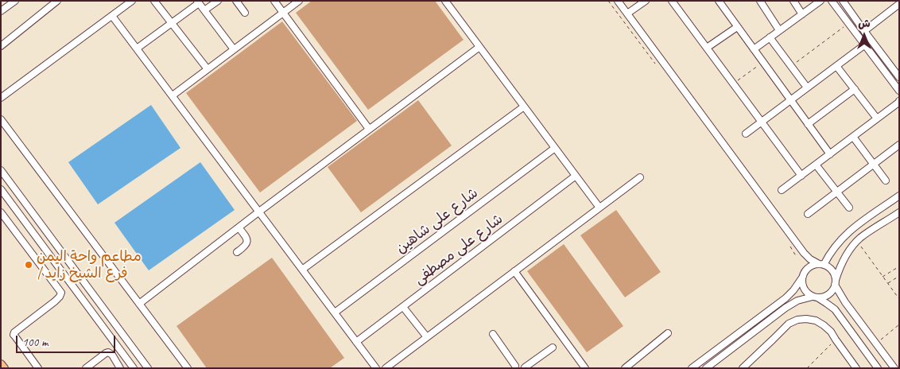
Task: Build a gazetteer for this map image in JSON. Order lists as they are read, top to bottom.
{
  "streets": {
    "street": ["شارع على شاهين", "شارع على مصطفى"]
  },
  "places": ["مطاعم واحة اليمن | فرع الشيخ زايد"],
  "scale_bar": "100 m",
  "north": "top"
}
